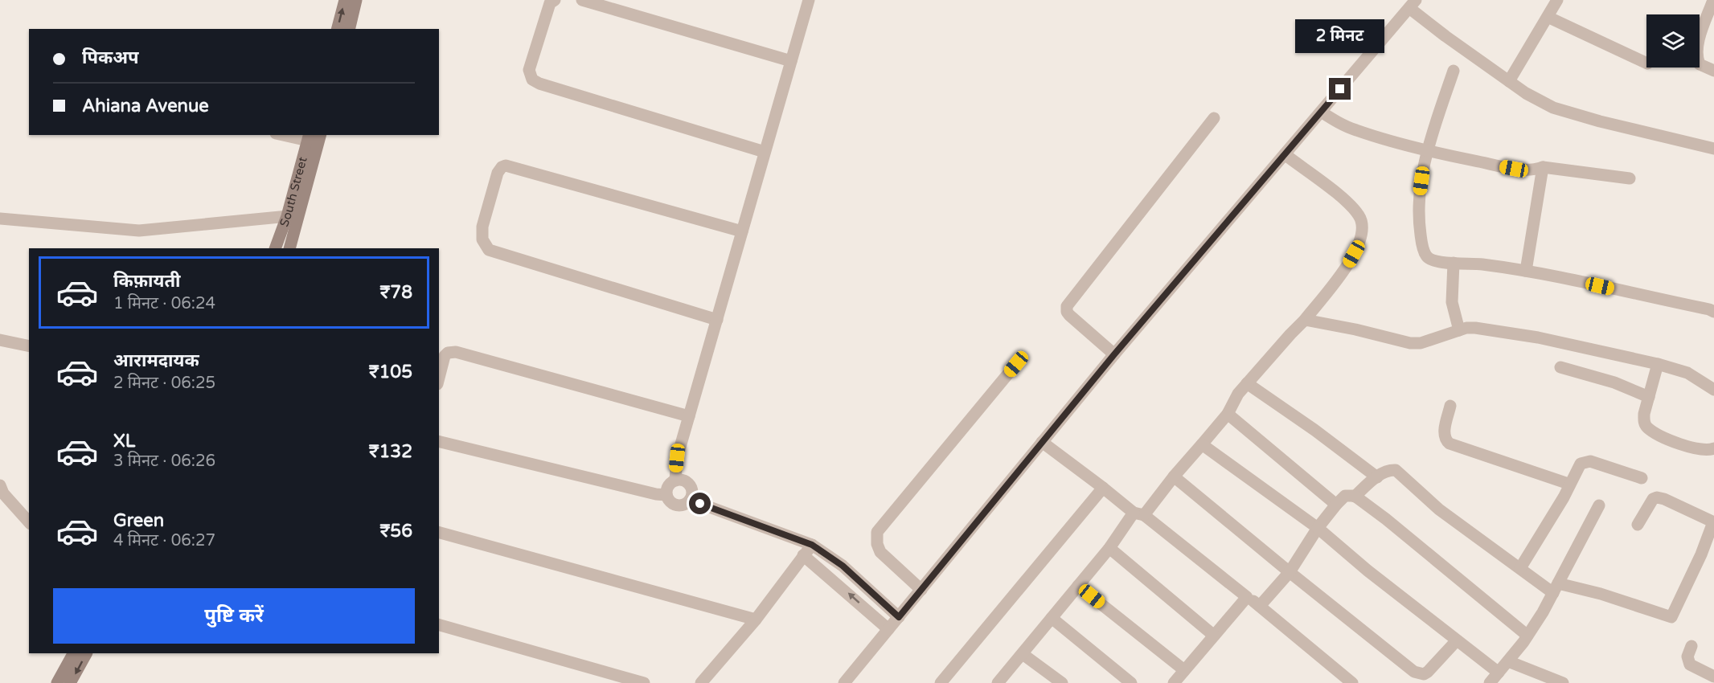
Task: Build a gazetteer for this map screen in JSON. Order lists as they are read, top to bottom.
{
  "streets": {
    "street": ["South Street"]
  },
  "page": {
    "bubble": "2 मिनट",
    "banner": ["पिकअप", "Ahiana Avenue"],
    "list": [
      {
        "name": "किफ़ायती",
        "note": "1 मिनट · 06:24",
        "value": "₹78"
      },
      {
        "name": "आरामदायक",
        "note": "2 मिनट · 06:25",
        "value": "₹105"
      },
      {
        "name": "XL",
        "note": "3 मिनट · 06:26",
        "value": "₹132"
      },
      {
        "name": "Green",
        "note": "4 मिनट · 06:27",
        "value": "₹56"
      }
    ],
    "buttons": "पुष्टि करें"
  }
}
